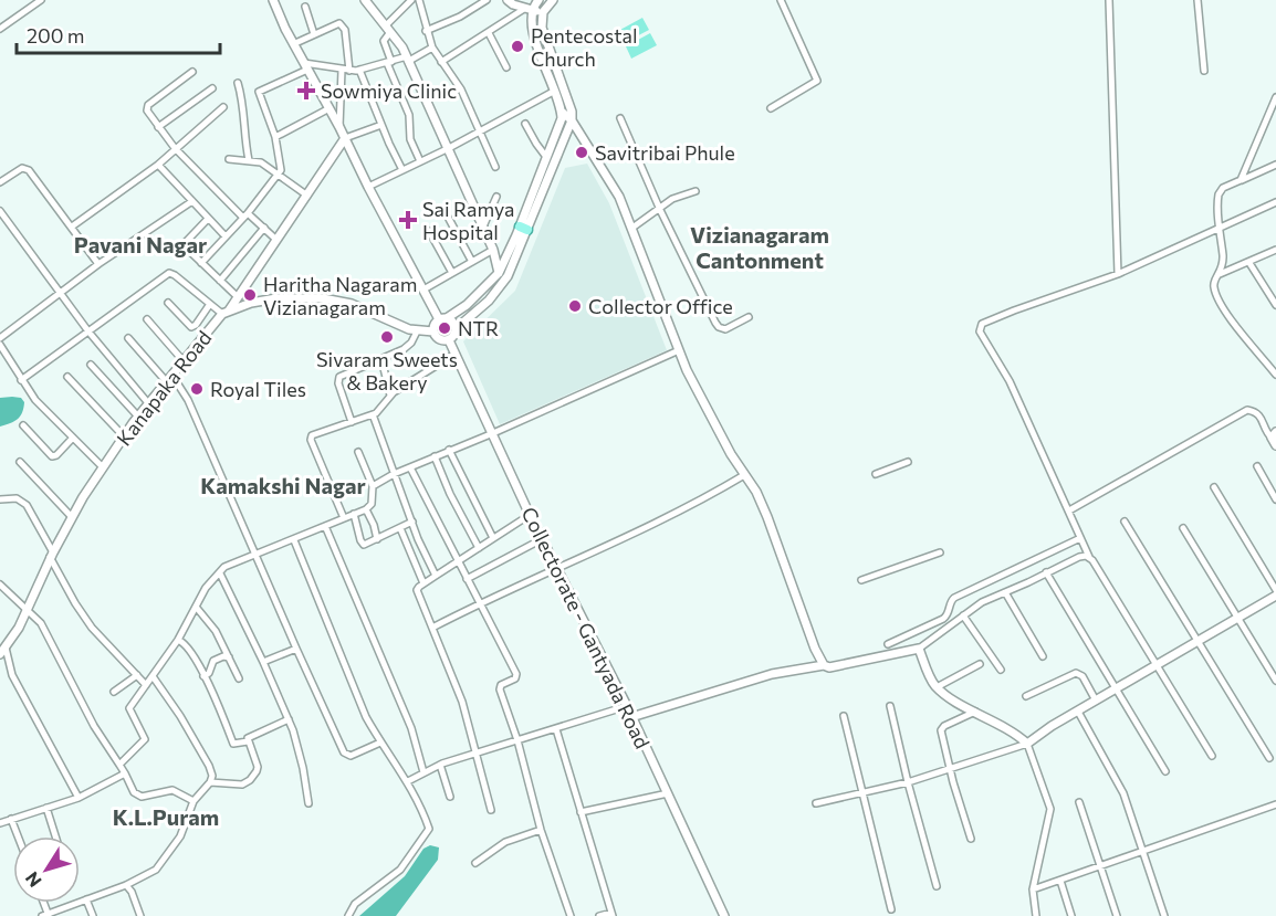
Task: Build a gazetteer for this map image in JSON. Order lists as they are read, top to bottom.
{
  "streets": {
    "street": ["Kanapaka Road", "Collectorate - Gantyada Road"]
  },
  "districts": [
    "Vizianagaram Cantonment",
    "Pavani Nagar",
    "Kamakshi Nagar",
    "K.L.Puram"
  ],
  "places": {
    "other": [
      "Pentecostal Church",
      "Savitribai Phule",
      "Haritha Nagaram Vizianagaram",
      "Collector Office",
      "NTR",
      "Sivaram Sweets & Bakery",
      "Royal Tiles"
    ],
    "health": ["Sowmiya Clinic", "Sai Ramya Hospital"]
  },
  "scale_bar": "200 m",
  "north": "bottom left"
}
